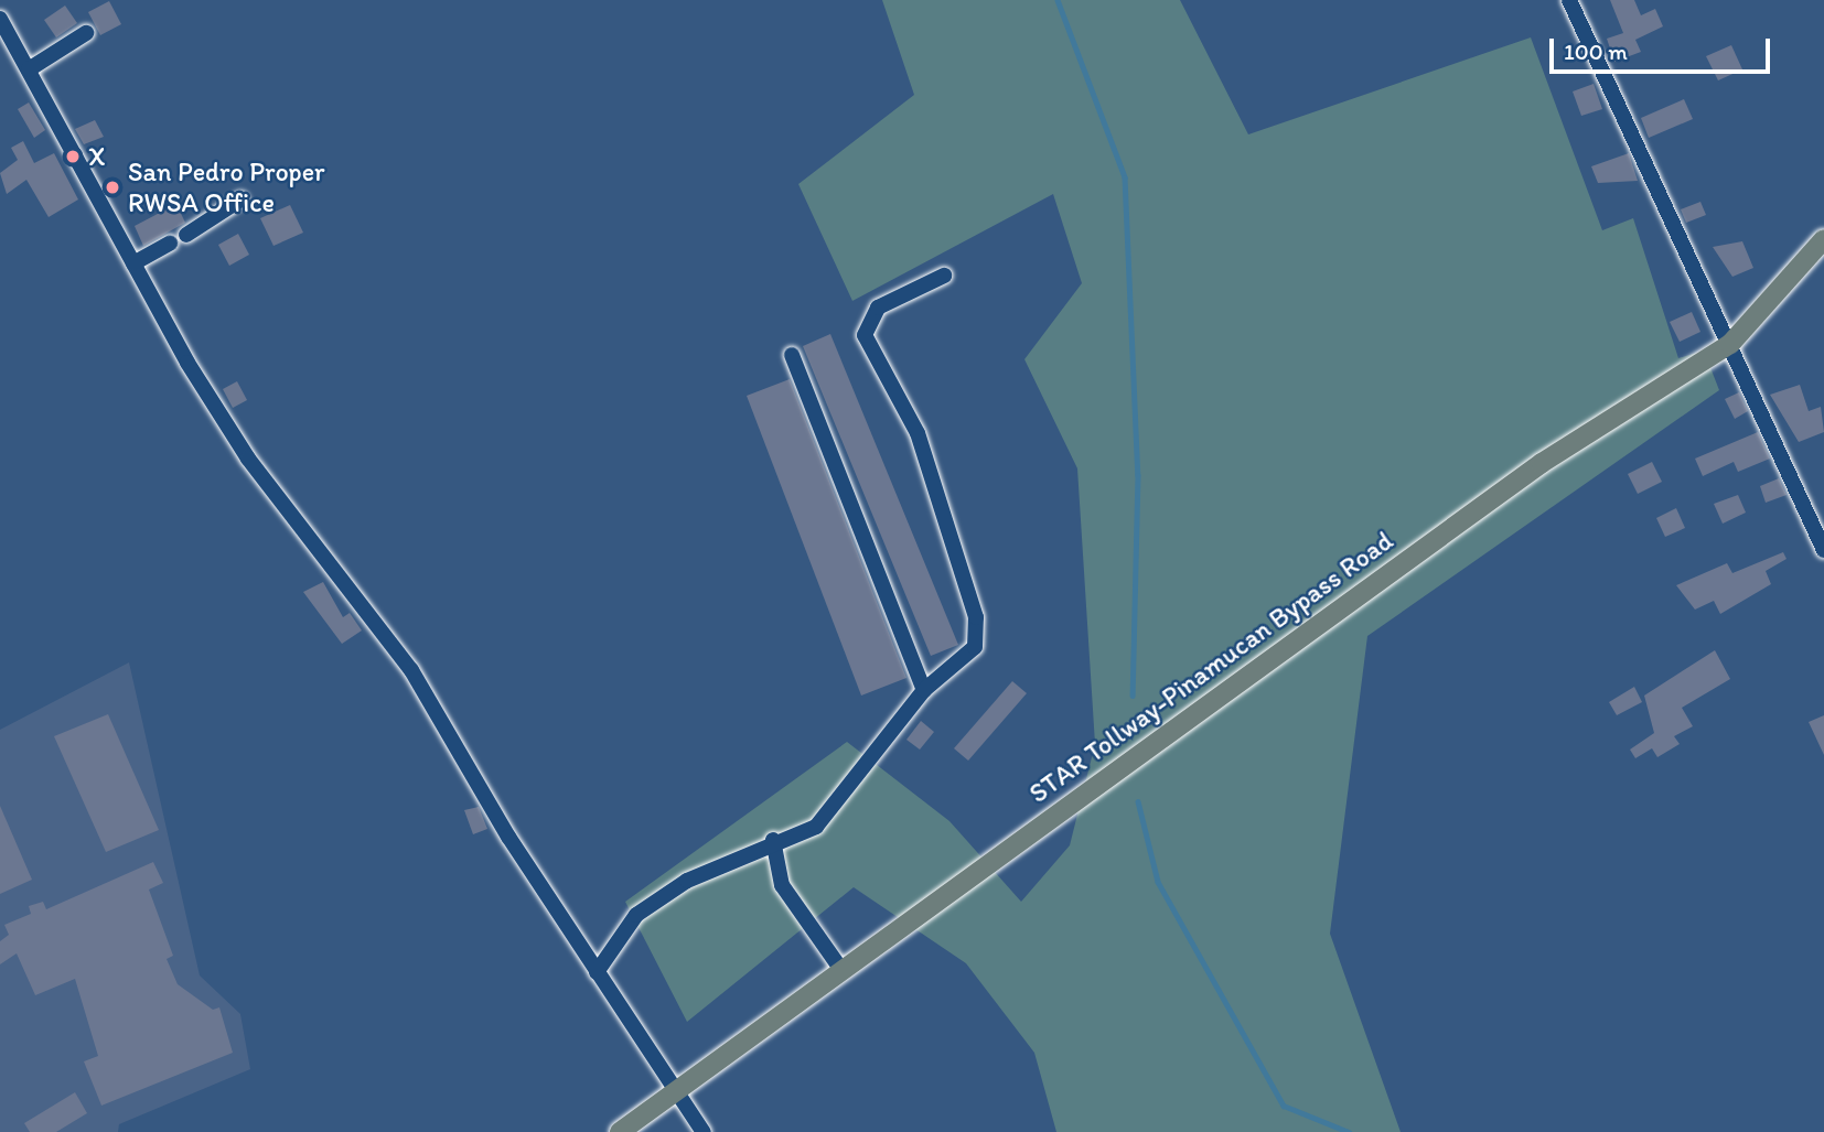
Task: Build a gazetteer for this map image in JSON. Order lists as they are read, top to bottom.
{
  "streets": {
    "main road": ["STAR Tollway-Pinamucan Bypass Road"]
  },
  "places": ["X", "San Pedro Proper RWSA Office"],
  "scale_bar": "100 m"
}
